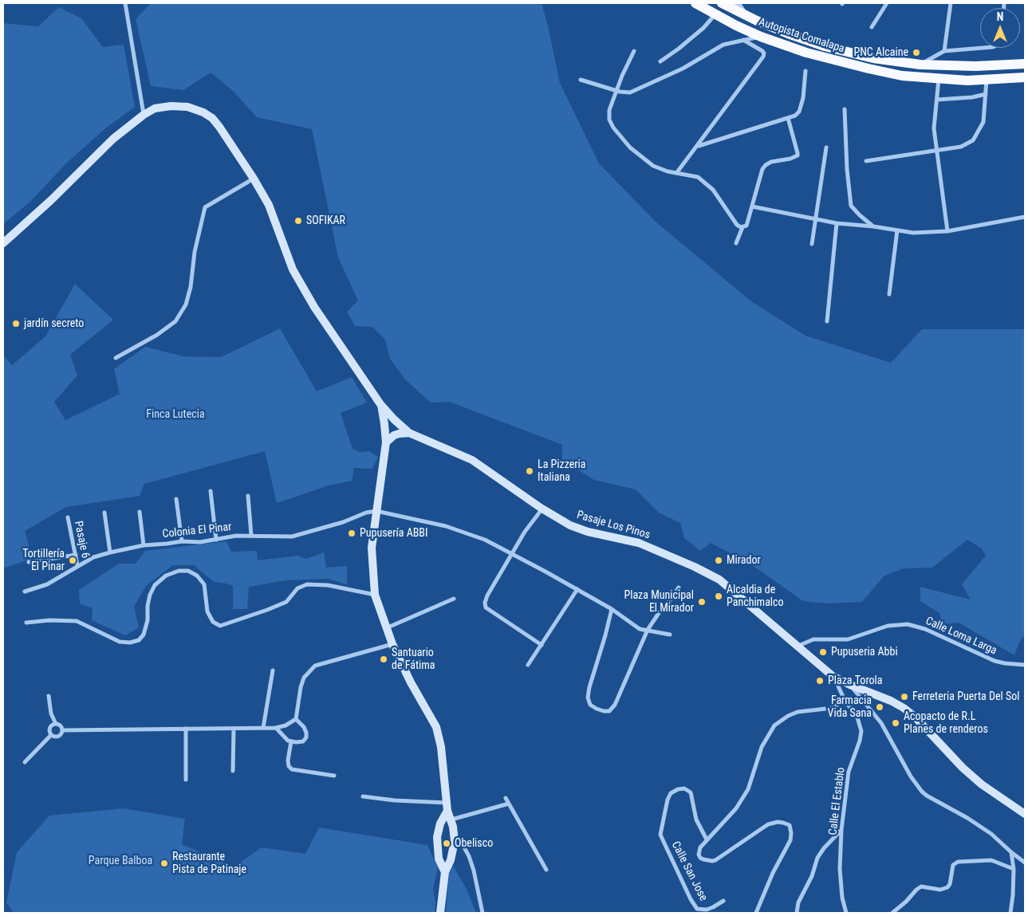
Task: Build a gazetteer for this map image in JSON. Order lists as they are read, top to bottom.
{
  "streets": {
    "highway": ["Autopista Comalapa"],
    "main road": ["Pasaje Los Pinos"],
    "street": [
      "Colonia El Pinar",
      "Pasaje 6",
      "Calle Loma Larga",
      "Calle El Establo",
      "Calle San Jose"
    ]
  },
  "crossings": [
    ["Pasaje Los Pinos", "Calle Loma Larga"],
    ["Pasaje Los Pinos", "Calle El Establo"],
    ["Colonia El Pinar", "Pasaje 6"]
  ],
  "parks": ["Finca Lutecia", "Parque Balboa"],
  "places": [
    "PNC Alcaine",
    "SOFIKAR",
    "jardín secreto",
    "La Pizzeria Italiana",
    "Pupusería ABBI",
    "Tortillería El Pinar",
    "Mirador",
    "Alcaldia de Panchimalco",
    "Plaza Municipal El Mirador",
    "Pupuseria Abbi",
    "Santuario de Fátima",
    "Plaza Torola",
    "Ferreteria Puerta Del Sol",
    "Farmacia Vida Sana",
    "Acopacto de R.L Planes de renderos",
    "Obelisco",
    "Restaurante Pista de Patinaje"
  ],
  "north": "top"
}
